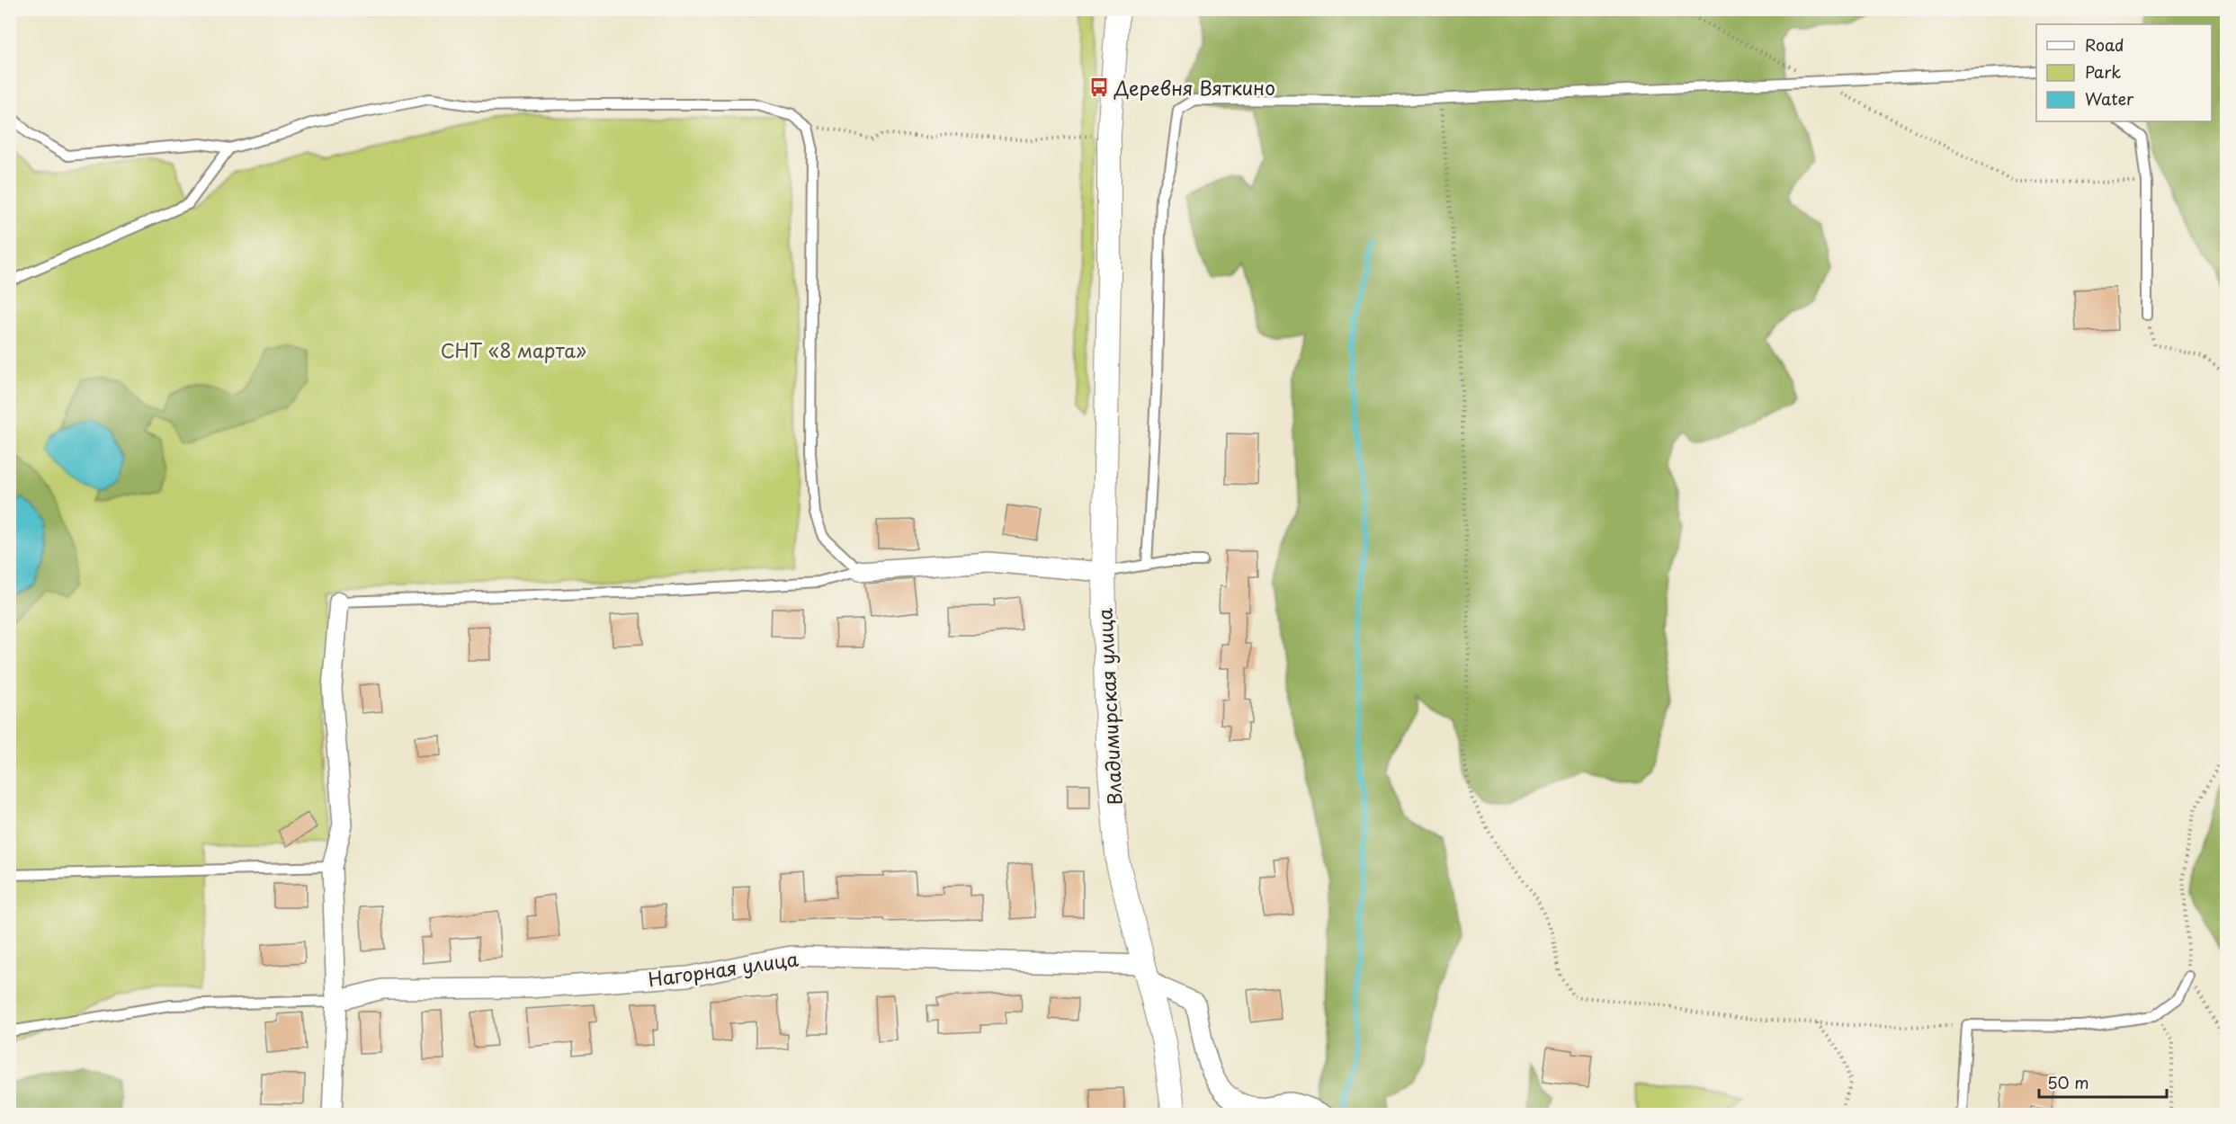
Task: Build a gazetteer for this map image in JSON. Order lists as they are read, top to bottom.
{
  "streets": {
    "street": ["Владимирская улица", "Нагорная улица"]
  },
  "crossings": [
    ["Владимирская улица", "Нагорная улица"]
  ],
  "parks": ["СНТ «8 марта»"],
  "places": {
    "bus stop": ["Деревня Вяткино"]
  },
  "legend": ["Road", "Park", "Water"],
  "scale_bar": "50 m"
}
